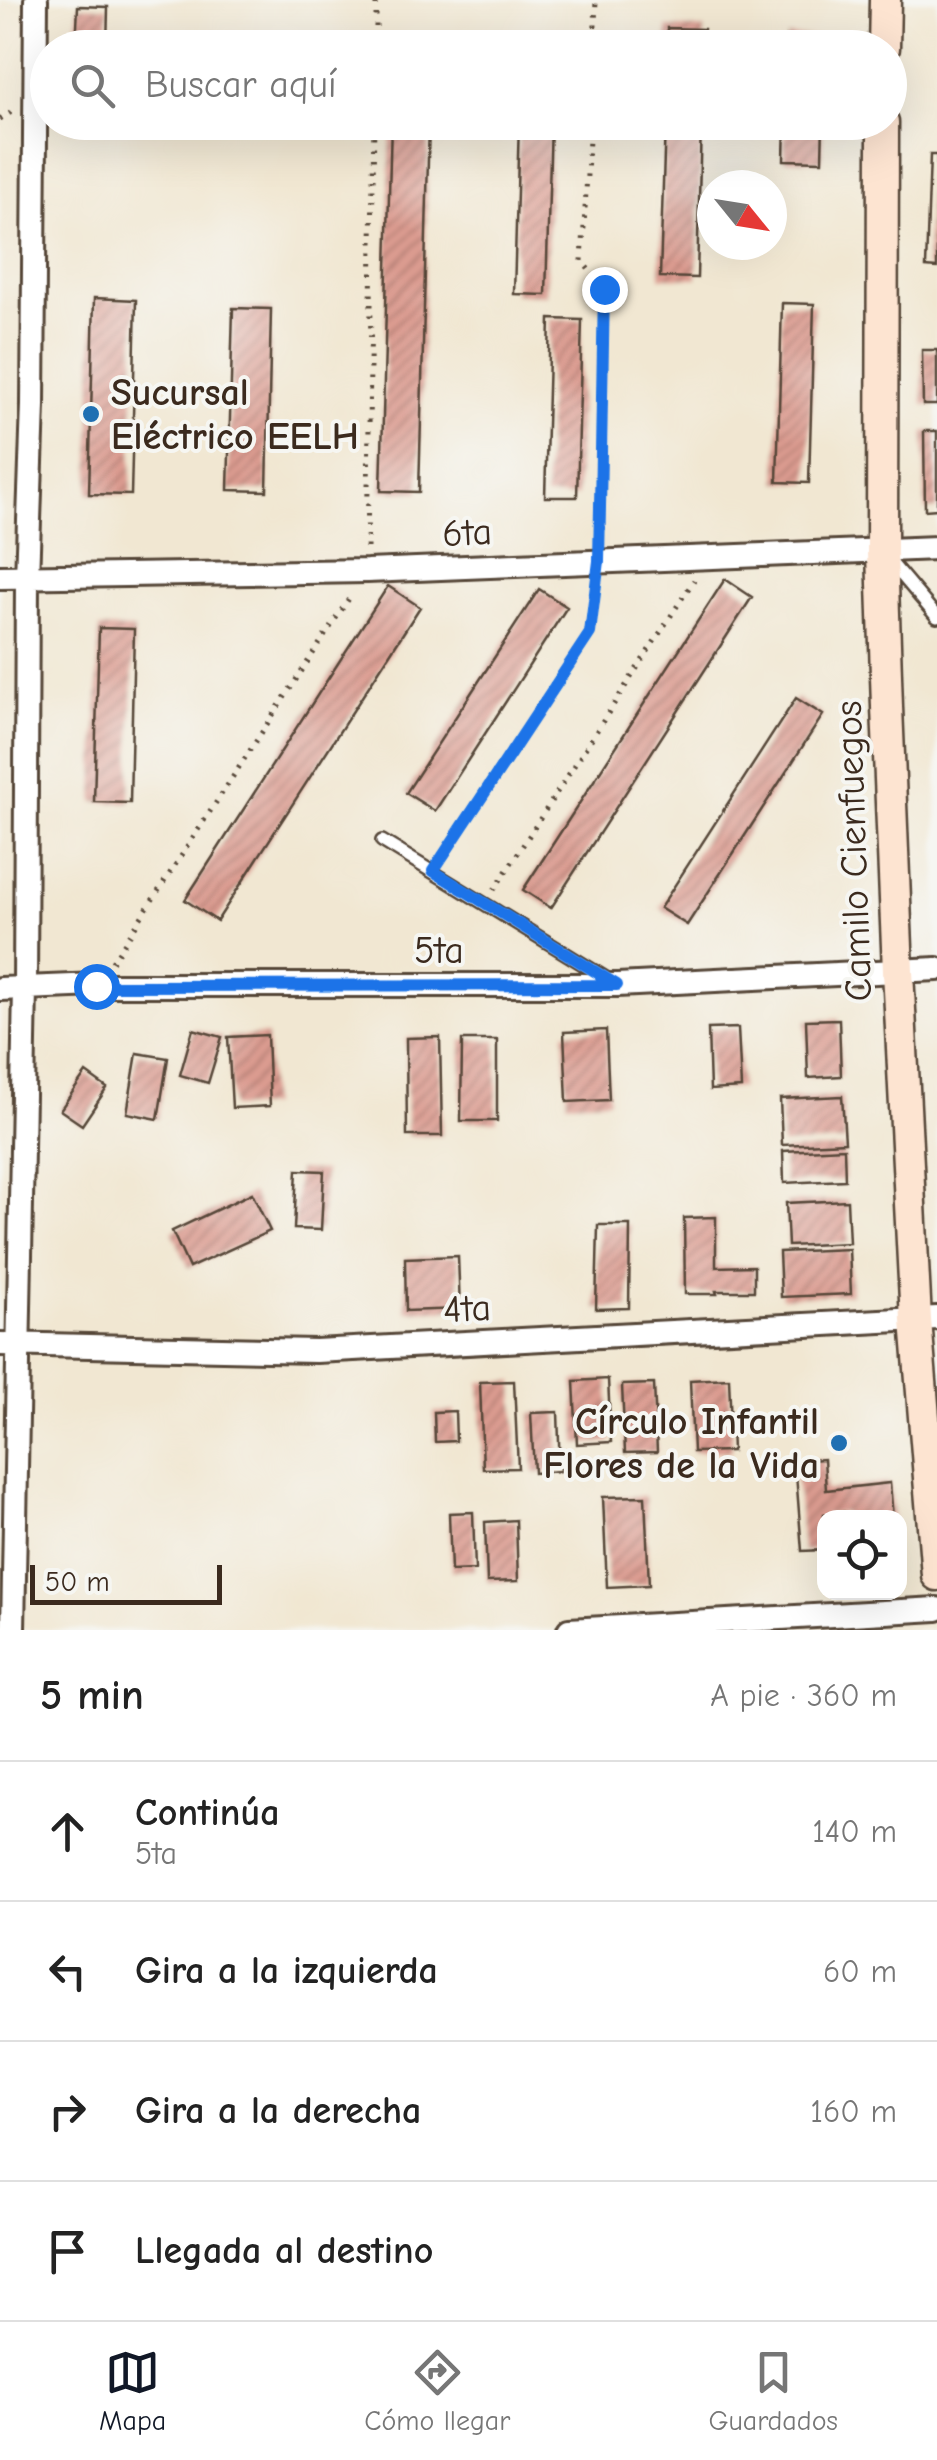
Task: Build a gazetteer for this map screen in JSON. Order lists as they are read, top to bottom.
{
  "streets": {
    "street": [
      "6ta",
      "Camilo Cienfuegos",
      "5ta",
      "4ta"
    ]
  },
  "crossings": [
    ["6ta", "Camilo Cienfuegos"],
    ["Camilo Cienfuegos", "5ta"],
    ["Camilo Cienfuegos", "4ta"]
  ],
  "places": ["Sucursal Eléctrico EELH", "Círculo Infantil Flores de la Vida"],
  "scale_bar": "50 m",
  "north": "bottom right",
  "page": {
    "search": "Buscar aquí",
    "scale": "50 m",
    "heading": ["5 min", "A pie · 360 m"],
    "list": [
      ["Continúa", "5ta", "140 m"],
      ["Gira a la izquierda", "60 m"],
      ["Gira a la derecha", "160 m"],
      "Llegada al destino"
    ],
    "nav": ["Mapa", "Cómo llegar", "Guardados"]
  }
}
